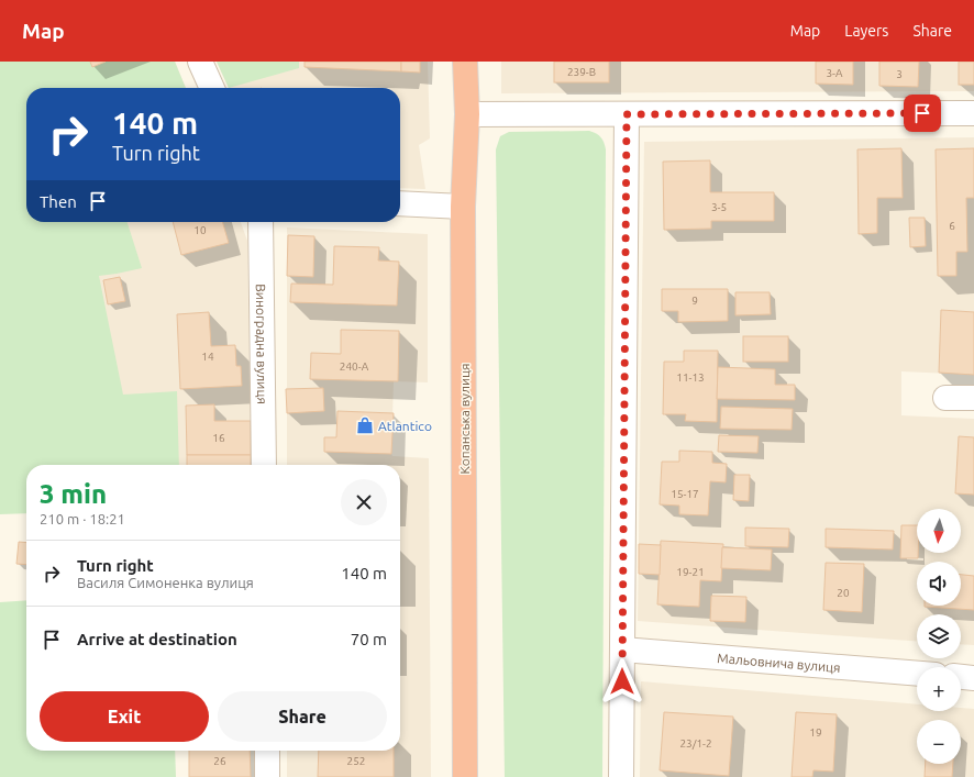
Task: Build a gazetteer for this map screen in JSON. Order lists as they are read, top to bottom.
{
  "streets": {
    "highway": ["Копанська вулиця"],
    "street": ["Виноградна вулиця", "Мальовнича вулиця"]
  },
  "places": {
    "shop": ["Atlantico"]
  },
  "house_numbers": [
    "239-В",
    "3-А",
    "3",
    "3-5",
    "6",
    "10",
    "9",
    "14",
    "240-А",
    "11-13",
    "16",
    "15-17",
    "19-21",
    "20",
    "19",
    "23/1-2",
    "26",
    "252"
  ],
  "north": "bottom",
  "page": {
    "header": "Map",
    "nav": ["Map", "Layers", "Share"],
    "turn": ["140 m", "Turn right"],
    "then": "Then",
    "heading": ["3 min", "210 m · 18:21"],
    "map_buttons": ["+", "−"],
    "list": [
      {
        "name": "Turn right",
        "note": "Василя Симоненка вулиця",
        "value": "140 m"
      },
      {
        "name": "Arrive at destination",
        "value": "70 m"
      }
    ],
    "buttons": ["Exit", "Share"]
  }
}
